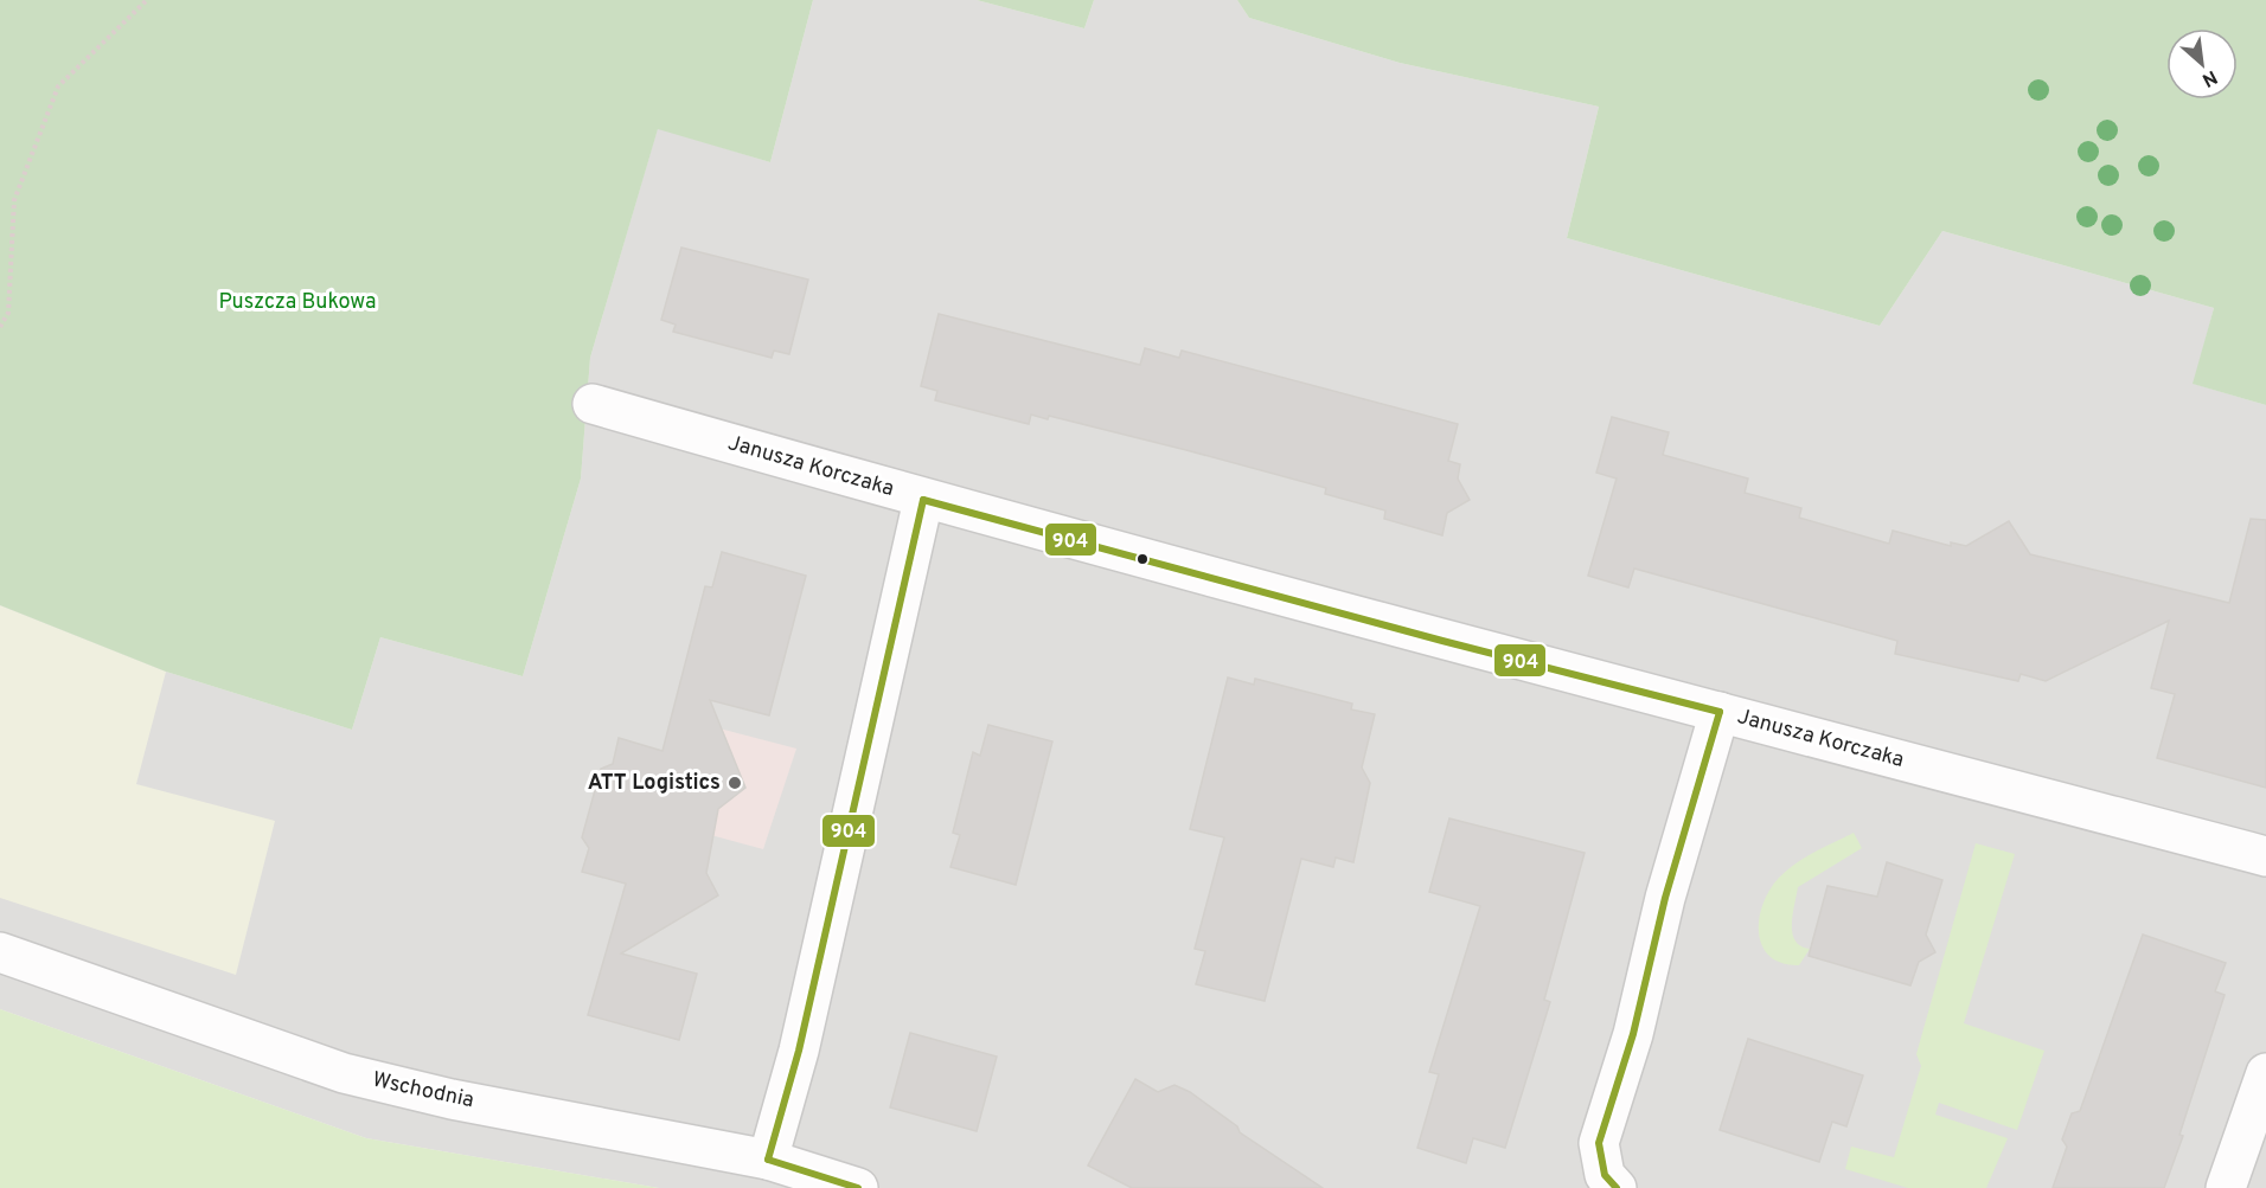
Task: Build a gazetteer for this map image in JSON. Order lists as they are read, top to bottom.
{
  "streets": {
    "street": ["Janusza Korczaka", "Wschodnia"]
  },
  "parks": ["Puszcza Bukowa"],
  "places": ["ATT Logistics"],
  "lines": ["transit line 904"],
  "north": "bottom right"
}
